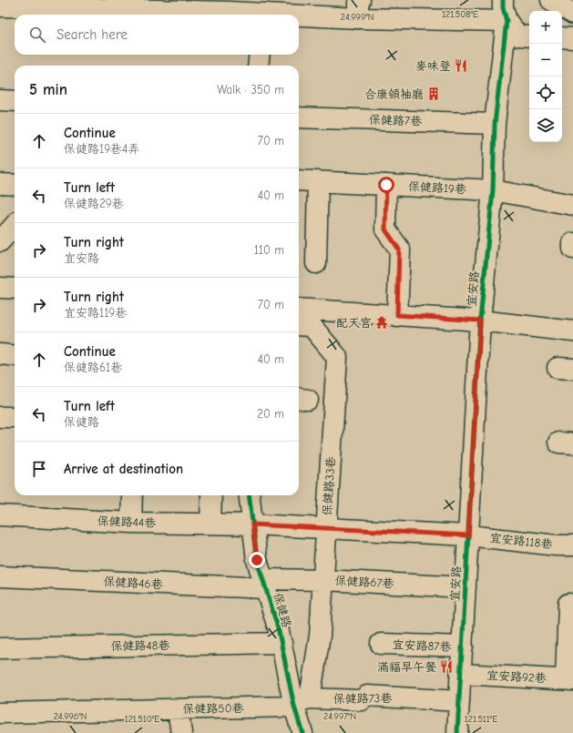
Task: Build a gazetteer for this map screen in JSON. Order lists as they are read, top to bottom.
{
  "streets": {
    "street": [
      "保健路7巷",
      "保健路19巷",
      "宜安路",
      "保健路33巷",
      "保健路44巷",
      "宜安路118巷",
      "保健路67巷",
      "保健路46巷",
      "保健路",
      "保健路48巷",
      "宜安路87巷",
      "宜安路92巷",
      "保健路73巷",
      "保健路50巷"
    ]
  },
  "crossings": [
    ["保健路7巷", "宜安路"],
    ["保健路19巷", "宜安路"],
    ["宜安路", "宜安路118巷"],
    ["宜安路", "保健路67巷"],
    ["宜安路", "宜安路87巷"],
    ["宜安路", "宜安路92巷"],
    ["宜安路", "保健路73巷"],
    ["保健路33巷", "保健路44巷"],
    ["保健路33巷", "宜安路118巷"],
    ["保健路33巷", "保健路67巷"],
    ["保健路33巷", "保健路"],
    ["保健路33巷", "保健路73巷"],
    ["保健路33巷", "保健路50巷"],
    ["保健路44巷", "宜安路118巷"],
    ["保健路44巷", "保健路"],
    ["保健路67巷", "保健路46巷"],
    ["保健路67巷", "保健路"],
    ["保健路46巷", "保健路"],
    ["保健路", "保健路48巷"],
    ["保健路", "保健路73巷"],
    ["保健路", "保健路50巷"],
    ["保健路73巷", "保健路50巷"]
  ],
  "places": {
    "restaurant": ["麥味登", "滿福早午餐"],
    "building": ["合康領袖廳"],
    "temple": ["配天宮"]
  },
  "page": {
    "map_buttons": ["+", "−"],
    "search": "Search here",
    "heading": ["5 min", "Walk · 350 m"],
    "list": [
      ["Continue", "保健路19巷4弄", "70 m"],
      ["Turn left", "保健路29巷", "40 m"],
      ["Turn right", "宜安路", "110 m"],
      ["Turn right", "宜安路119巷", "70 m"],
      ["Continue", "保健路61巷", "40 m"],
      ["Turn left", "保健路", "20 m"],
      "Arrive at destination"
    ]
  },
  "coordinates": [
    "121.508°E",
    "24.999°N",
    "24.996°N",
    "24.997°N",
    "121.510°E",
    "121.511°E"
  ]
}
